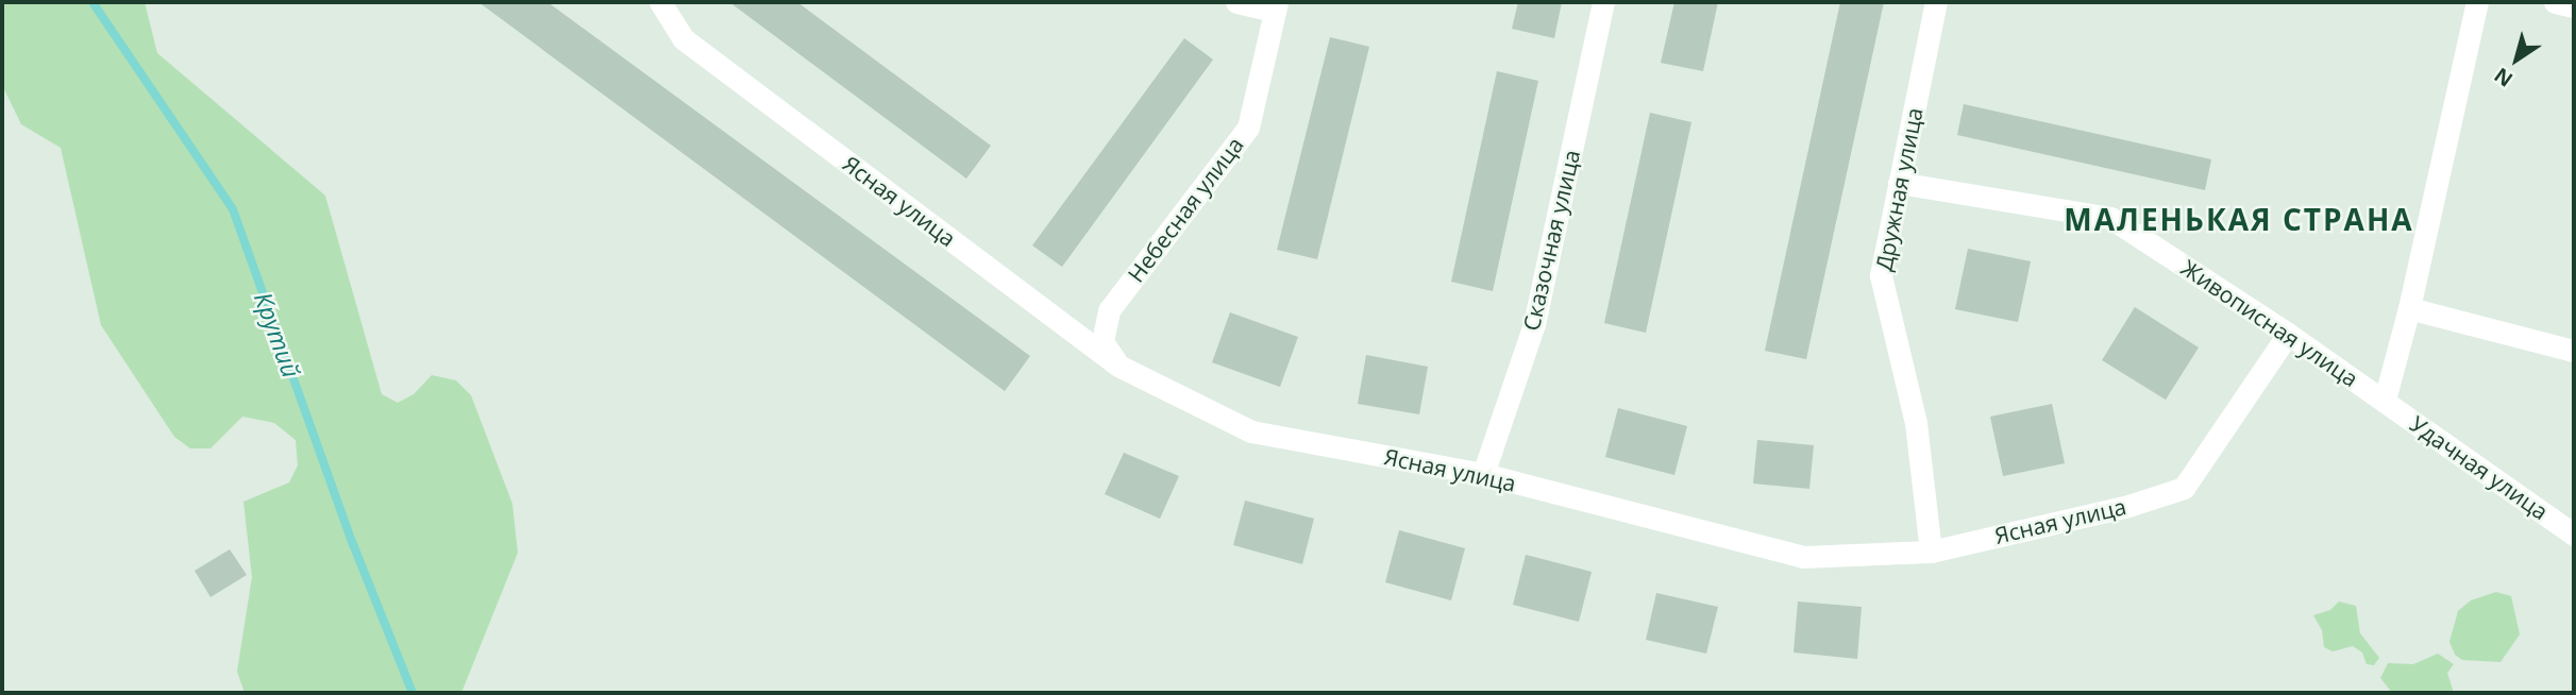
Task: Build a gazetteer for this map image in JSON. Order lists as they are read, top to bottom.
{
  "streets": {
    "street": [
      "Дружная улица",
      "Ясная улица",
      "Небесная улица",
      "Сказочная улица",
      "Живописная улица",
      "Удачная улица"
    ]
  },
  "crossings": [
    ["Дружная улица", "Ясная улица"],
    ["Дружная улица", "Живописная улица"],
    ["Ясная улица", "Небесная улица"],
    ["Ясная улица", "Сказочная улица"],
    ["Ясная улица", "Живописная улица"],
    ["Живописная улица", "Удачная улица"]
  ],
  "districts": ["МАЛЕНЬКАЯ СТРАНА"],
  "water": ["Крутий"],
  "north": "bottom left"
}
